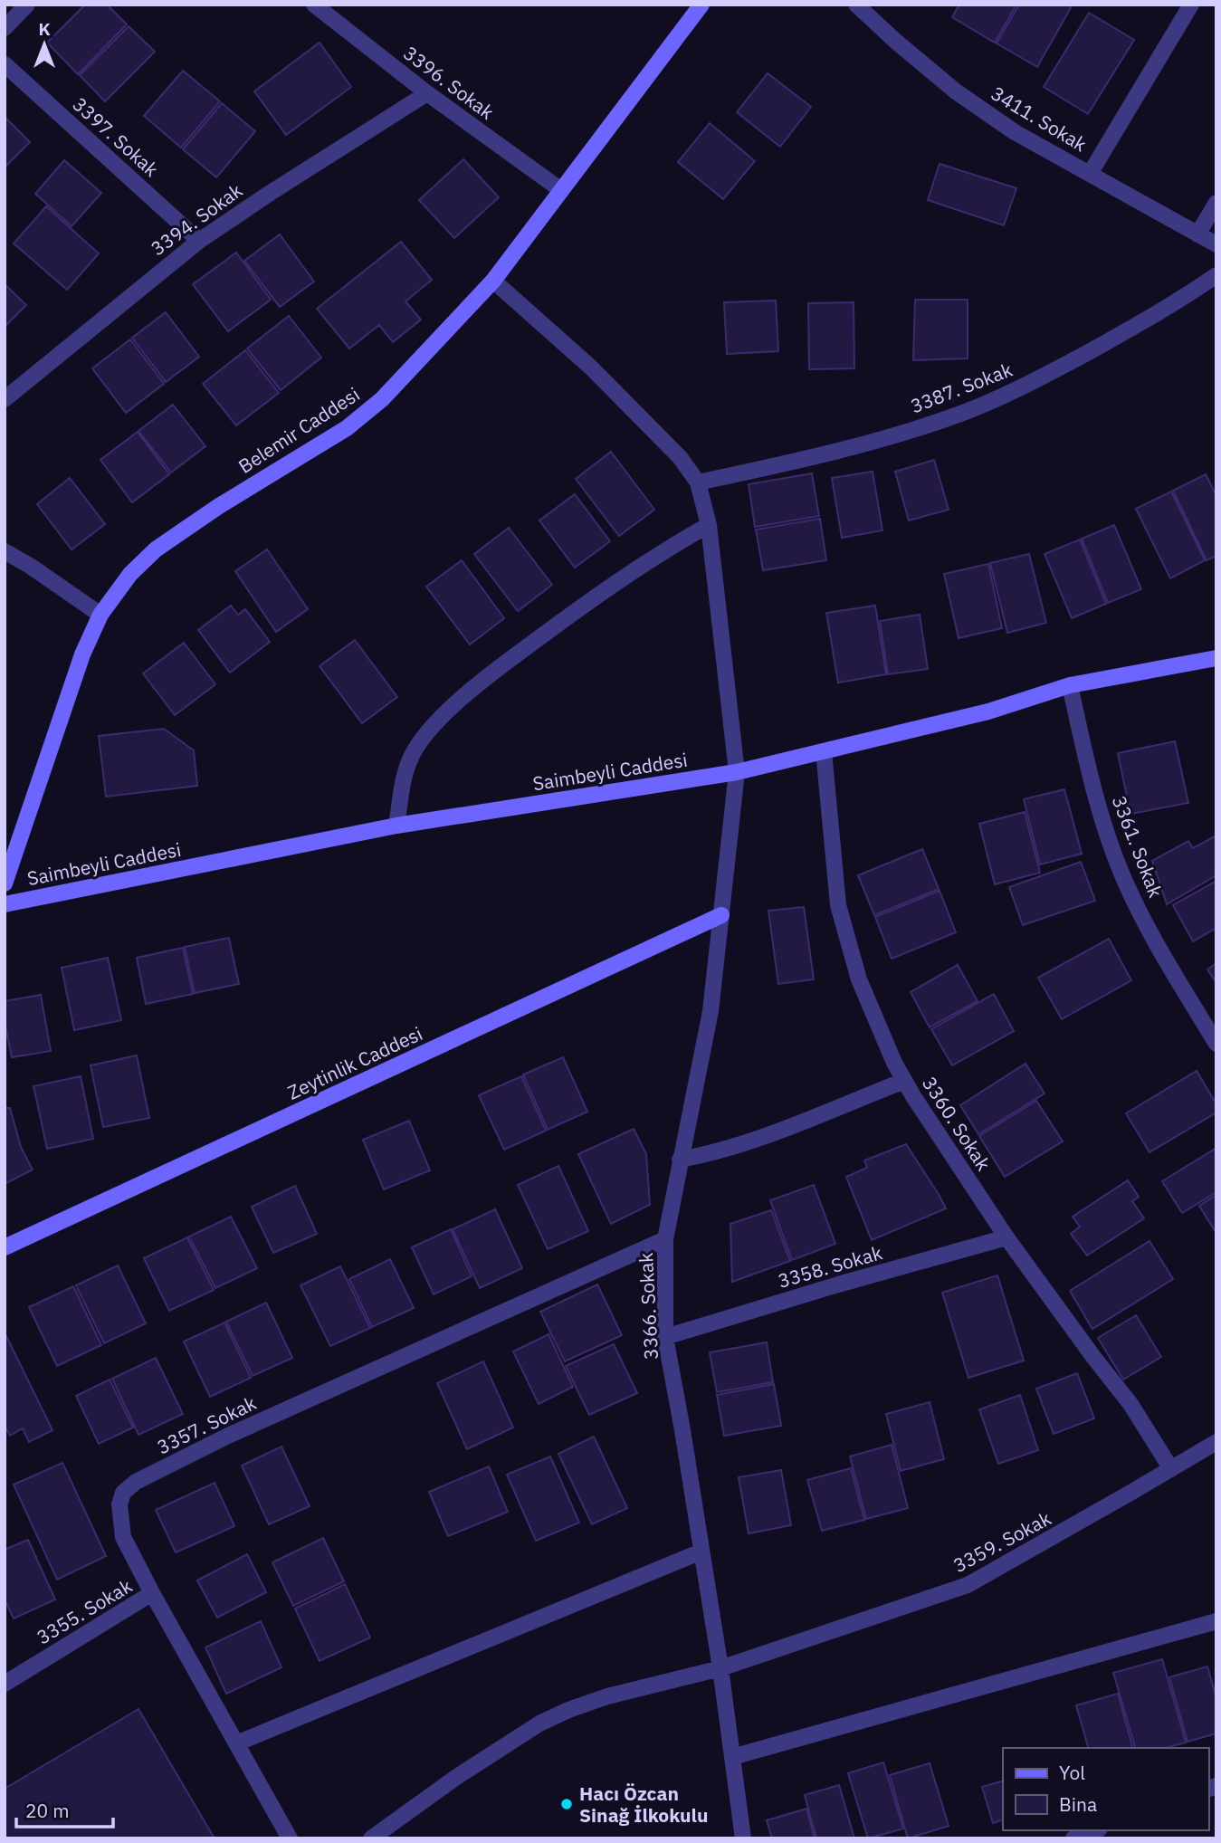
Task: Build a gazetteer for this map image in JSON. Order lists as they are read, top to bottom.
{
  "streets": {
    "street": [
      "3396. Sokak",
      "3411. Sokak",
      "3397. Sokak",
      "3394. Sokak",
      "3387. Sokak",
      "Belemir Caddesi",
      "Saimbeyli Caddesi",
      "3361. Sokak",
      "Zeytinlik Caddesi",
      "3360. Sokak",
      "3358. Sokak",
      "3366. Sokak",
      "3357. Sokak",
      "3359. Sokak",
      "3355. Sokak"
    ]
  },
  "crossings": [
    ["3396. Sokak", "3394. Sokak"],
    ["3396. Sokak", "Belemir Caddesi"],
    ["3397. Sokak", "3394. Sokak"],
    ["3387. Sokak", "3366. Sokak"],
    ["Saimbeyli Caddesi", "3361. Sokak"],
    ["Saimbeyli Caddesi", "3360. Sokak"],
    ["Saimbeyli Caddesi", "3366. Sokak"],
    ["Zeytinlik Caddesi", "3366. Sokak"],
    ["3360. Sokak", "3358. Sokak"],
    ["3360. Sokak", "3359. Sokak"],
    ["3358. Sokak", "3366. Sokak"],
    ["3366. Sokak", "3357. Sokak"],
    ["3366. Sokak", "3359. Sokak"],
    ["3357. Sokak", "3355. Sokak"]
  ],
  "places": ["Hacı Özcan Sinağ İlkokulu"],
  "legend": ["Yol", "Bina"],
  "scale_bar": "20 m",
  "north": "top"
}
